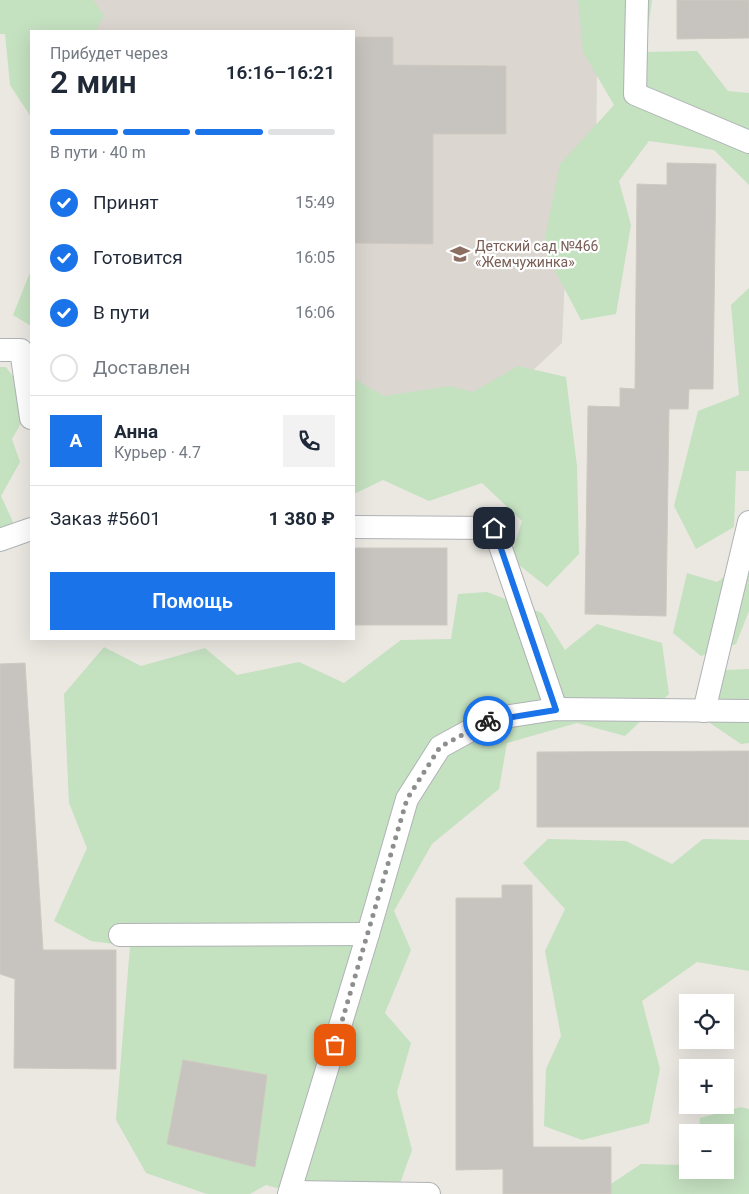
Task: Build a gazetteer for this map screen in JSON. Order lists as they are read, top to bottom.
{
  "places": {
    "school or university": ["Детский сад №466 «Жемчужинка»"]
  },
  "page": {
    "heading": ["2 мин", "Прибудет через", "16:16–16:21"],
    "panel": [
      "Анна",
      "Курьер · 4.7",
      "Заказ #5601",
      "1 380 ₽"
    ],
    "bar": "В пути · 40 m",
    "list": [
      ["Принят", "15:49"],
      ["Готовится", "16:05"],
      ["В пути", "16:06"],
      "Доставлен"
    ],
    "round": "А",
    "buttons": "Помощь",
    "map_buttons": ["+", "−"]
  }
}
